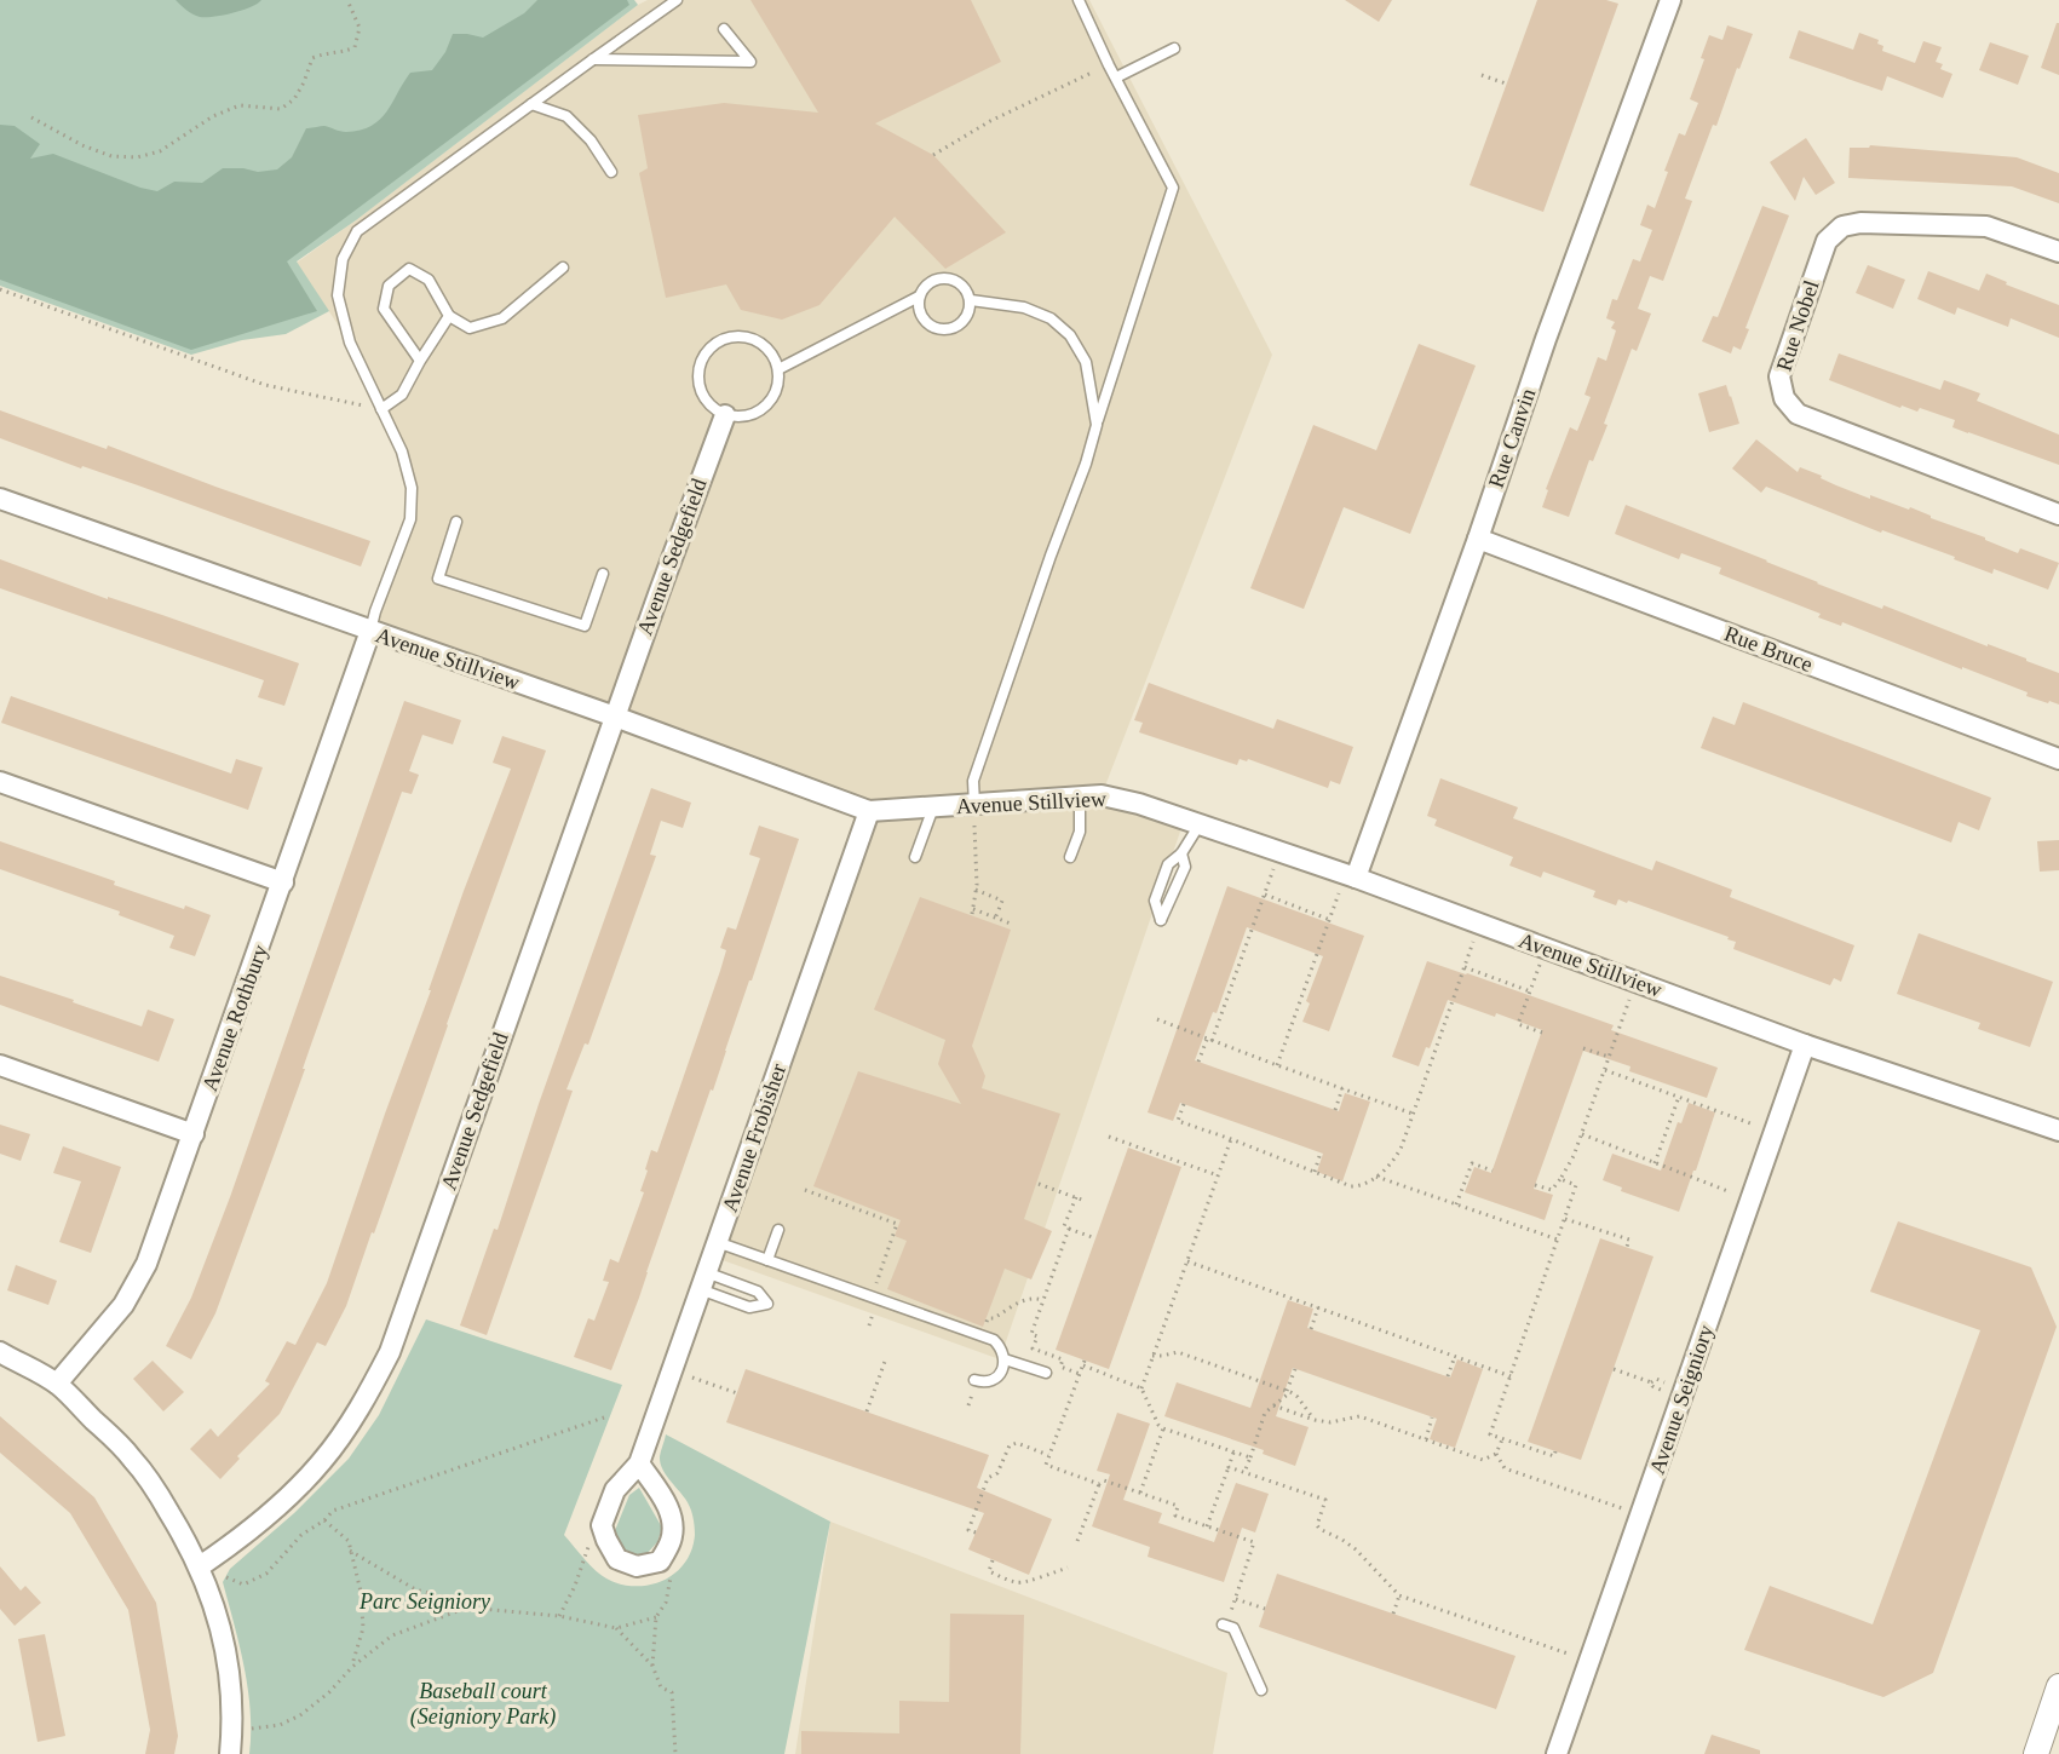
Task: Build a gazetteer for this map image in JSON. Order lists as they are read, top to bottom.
{
  "streets": {
    "street": [
      "Rue Nobel",
      "Rue Canvin",
      "Avenue Sedgefield",
      "Rue Bruce",
      "Avenue Stillview",
      "Avenue Rothbury",
      "Avenue Frobisher",
      "Avenue Seigniory"
    ]
  },
  "crossings": [
    ["Rue Canvin", "Rue Bruce"],
    ["Rue Canvin", "Avenue Stillview"],
    ["Avenue Sedgefield", "Avenue Stillview"],
    ["Avenue Stillview", "Avenue Rothbury"],
    ["Avenue Stillview", "Avenue Frobisher"],
    ["Avenue Stillview", "Avenue Seigniory"]
  ],
  "parks": ["Parc Seigniory", "Baseball court (Seigniory Park)"]
}
